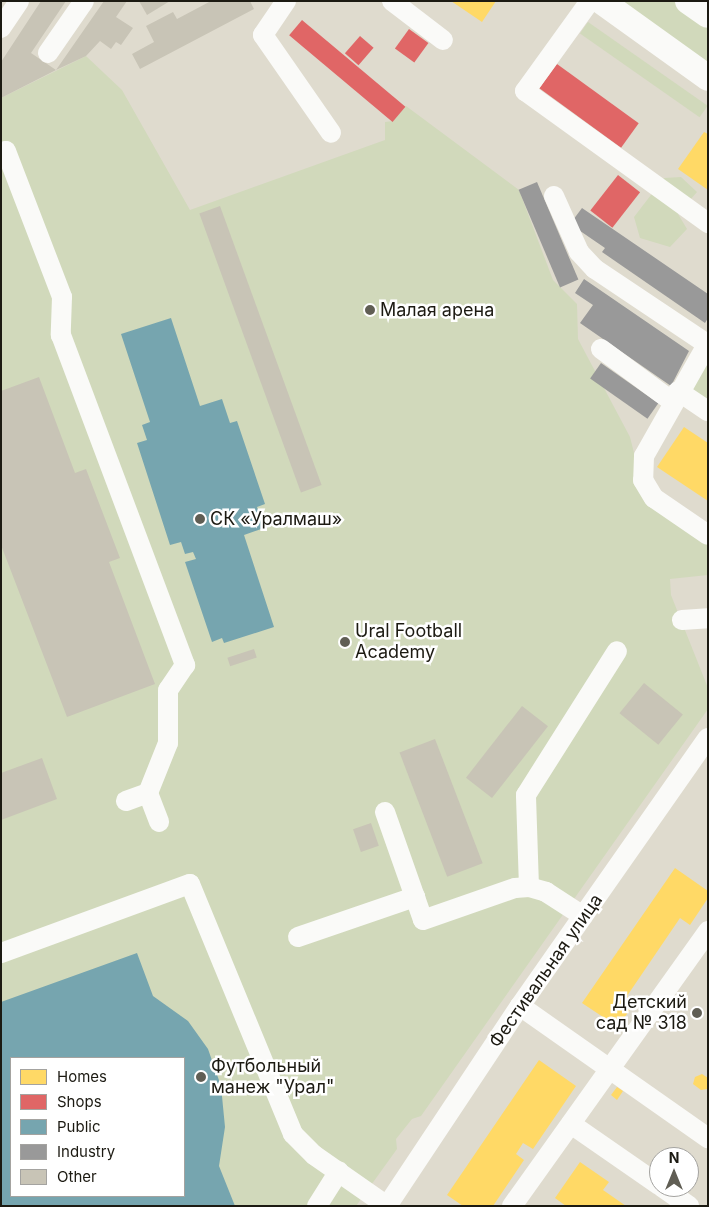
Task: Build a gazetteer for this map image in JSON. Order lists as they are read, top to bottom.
{
  "streets": {
    "street": ["Фестивальная улица"]
  },
  "places": [
    "Малая арена",
    "СК «Уралмаш»",
    "Ural Football Academy",
    "Детский сад № 318",
    "Футбольный манеж \"Урал\""
  ],
  "legend": [
    "Homes",
    "Shops",
    "Public",
    "Industry",
    "Other"
  ],
  "north": "top"
}
